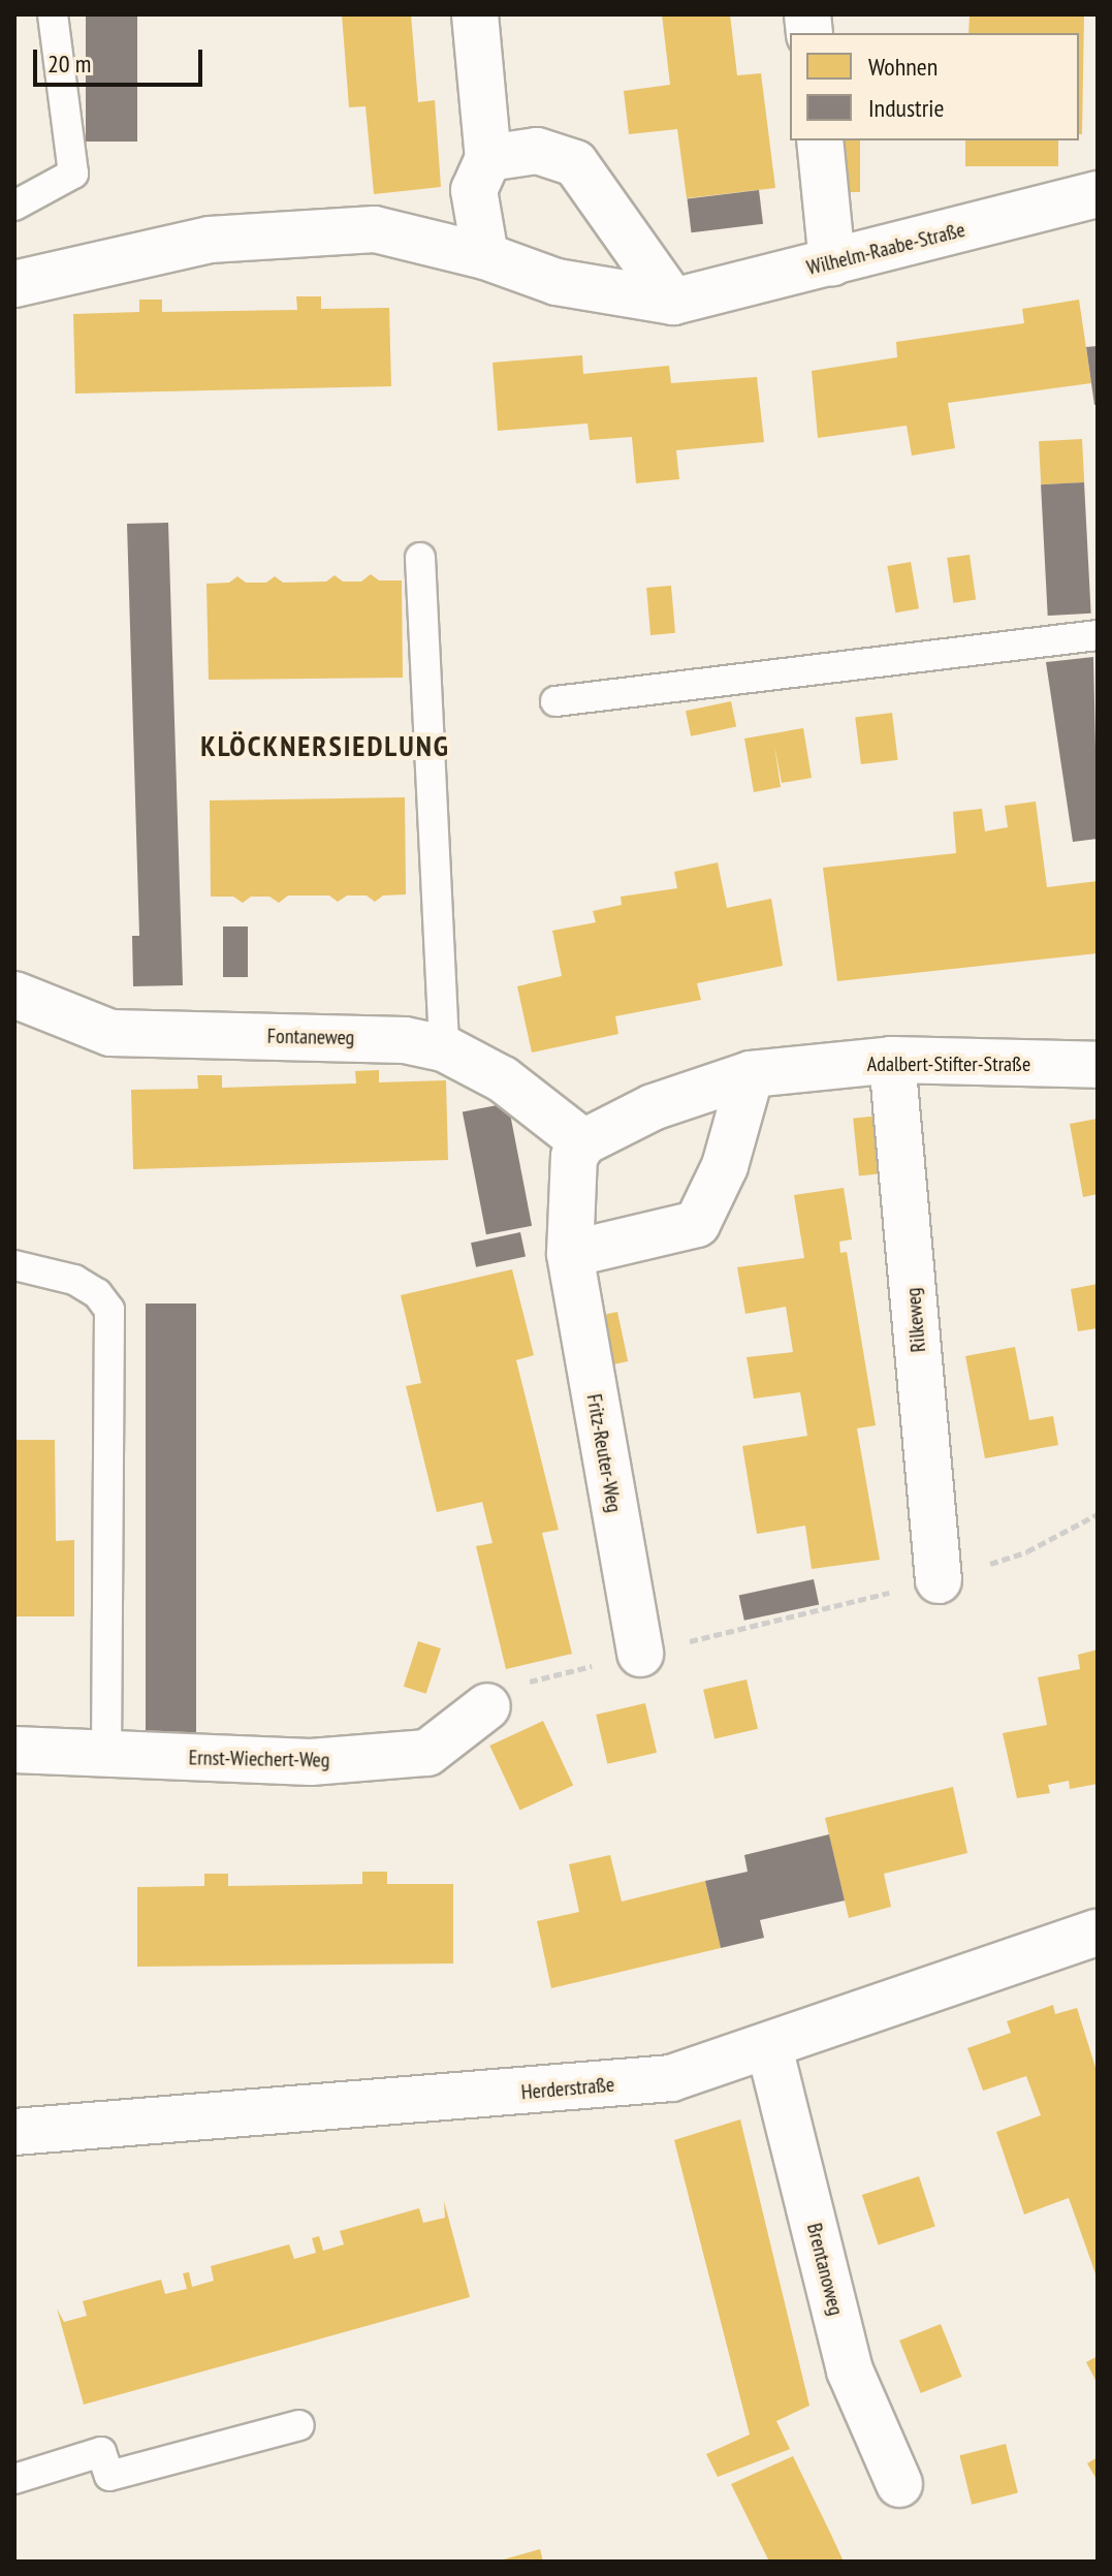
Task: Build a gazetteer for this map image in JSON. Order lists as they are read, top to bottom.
{
  "streets": {
    "street": [
      "Wilhelm-Raabe-Straße",
      "Fontaneweg",
      "Adalbert-Stifter-Straße",
      "Rilkeweg",
      "Fritz-Reuter-Weg",
      "Ernst-Wiechert-Weg",
      "Herderstraße",
      "Brentanoweg"
    ]
  },
  "crossings": [
    ["Fontaneweg", "Adalbert-Stifter-Straße"],
    ["Adalbert-Stifter-Straße", "Rilkeweg"],
    ["Herderstraße", "Brentanoweg"]
  ],
  "districts": ["KLÖCKNERSIEDLUNG"],
  "legend": ["Wohnen", "Industrie"],
  "scale_bar": "20 m"
}
